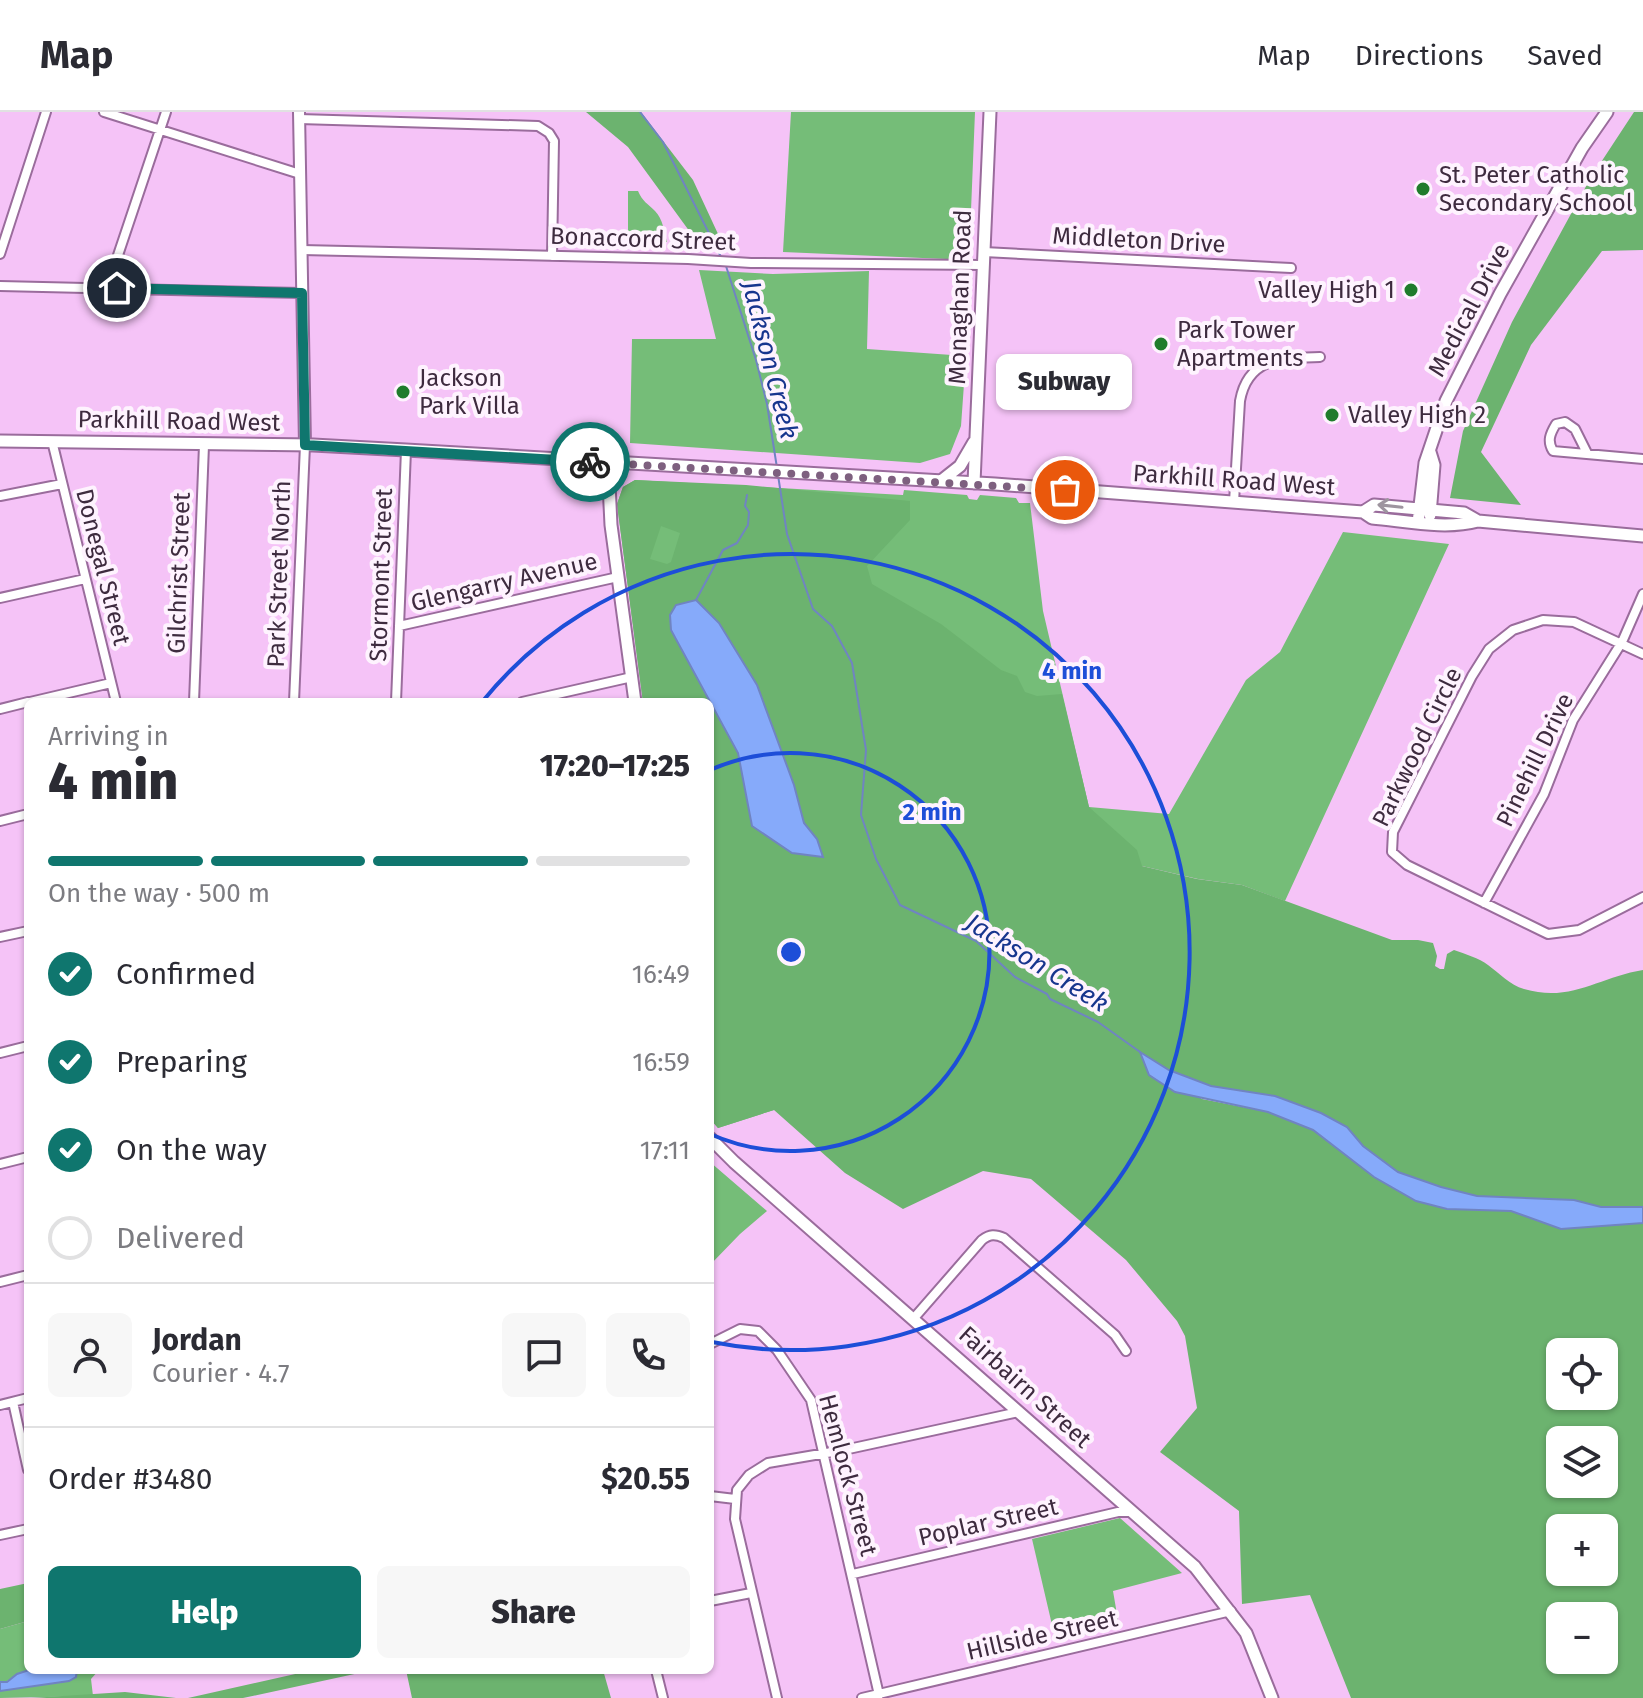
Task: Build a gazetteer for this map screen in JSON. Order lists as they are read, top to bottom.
{
  "streets": {
    "main road": [
      "Monaghan Road",
      "Medical Drive",
      "Parkhill Road West",
      "Fairbairn Street"
    ],
    "street": [
      "Bonaccord Street",
      "Middleton Drive",
      "Donegal Street",
      "Gilchrist Street",
      "Park Street North",
      "Stormont Street",
      "Glengarry Avenue",
      "Parkwood Circle",
      "Pinehill Drive",
      "Hemlock Street",
      "Poplar Street",
      "Hillside Street"
    ]
  },
  "crossings": [
    ["Bonaccord Street", "Monaghan Road"],
    ["Bonaccord Street", "Park Street North"],
    ["Middleton Drive", "Monaghan Road"],
    ["Monaghan Road", "Parkhill Road West"],
    ["Medical Drive", "Parkhill Road West"],
    ["Parkhill Road West", "Donegal Street"],
    ["Parkhill Road West", "Gilchrist Street"],
    ["Parkhill Road West", "Park Street North"],
    ["Parkhill Road West", "Stormont Street"],
    ["Stormont Street", "Glengarry Avenue"],
    ["Parkwood Circle", "Pinehill Drive"],
    ["Fairbairn Street", "Poplar Street"],
    ["Fairbairn Street", "Hillside Street"],
    ["Hemlock Street", "Poplar Street"],
    ["Hemlock Street", "Hillside Street"]
  ],
  "water": ["Jackson Creek"],
  "places": [
    "St. Peter Catholic Secondary School",
    "Valley High 1",
    "Park Tower Apartments",
    "Jackson Park Villa",
    "Valley High 2",
    "Subway"
  ],
  "page": {
    "header": "Map",
    "nav": ["Map", "Directions", "Saved"],
    "bubble": "Subway",
    "heading": ["4 min", "Arriving in", "17:20–17:25"],
    "panel": [
      "Jordan",
      "Courier · 4.7",
      "Order #3480",
      "$20.55"
    ],
    "bar": "On the way · 500 m",
    "list": [
      ["Confirmed", "16:49"],
      ["Preparing", "16:59"],
      ["On the way", "17:11"],
      "Delivered"
    ],
    "map_buttons": ["+", "−"],
    "buttons": ["Help", "Share"]
  },
  "rings": ["4 min", "2 min"]
}
